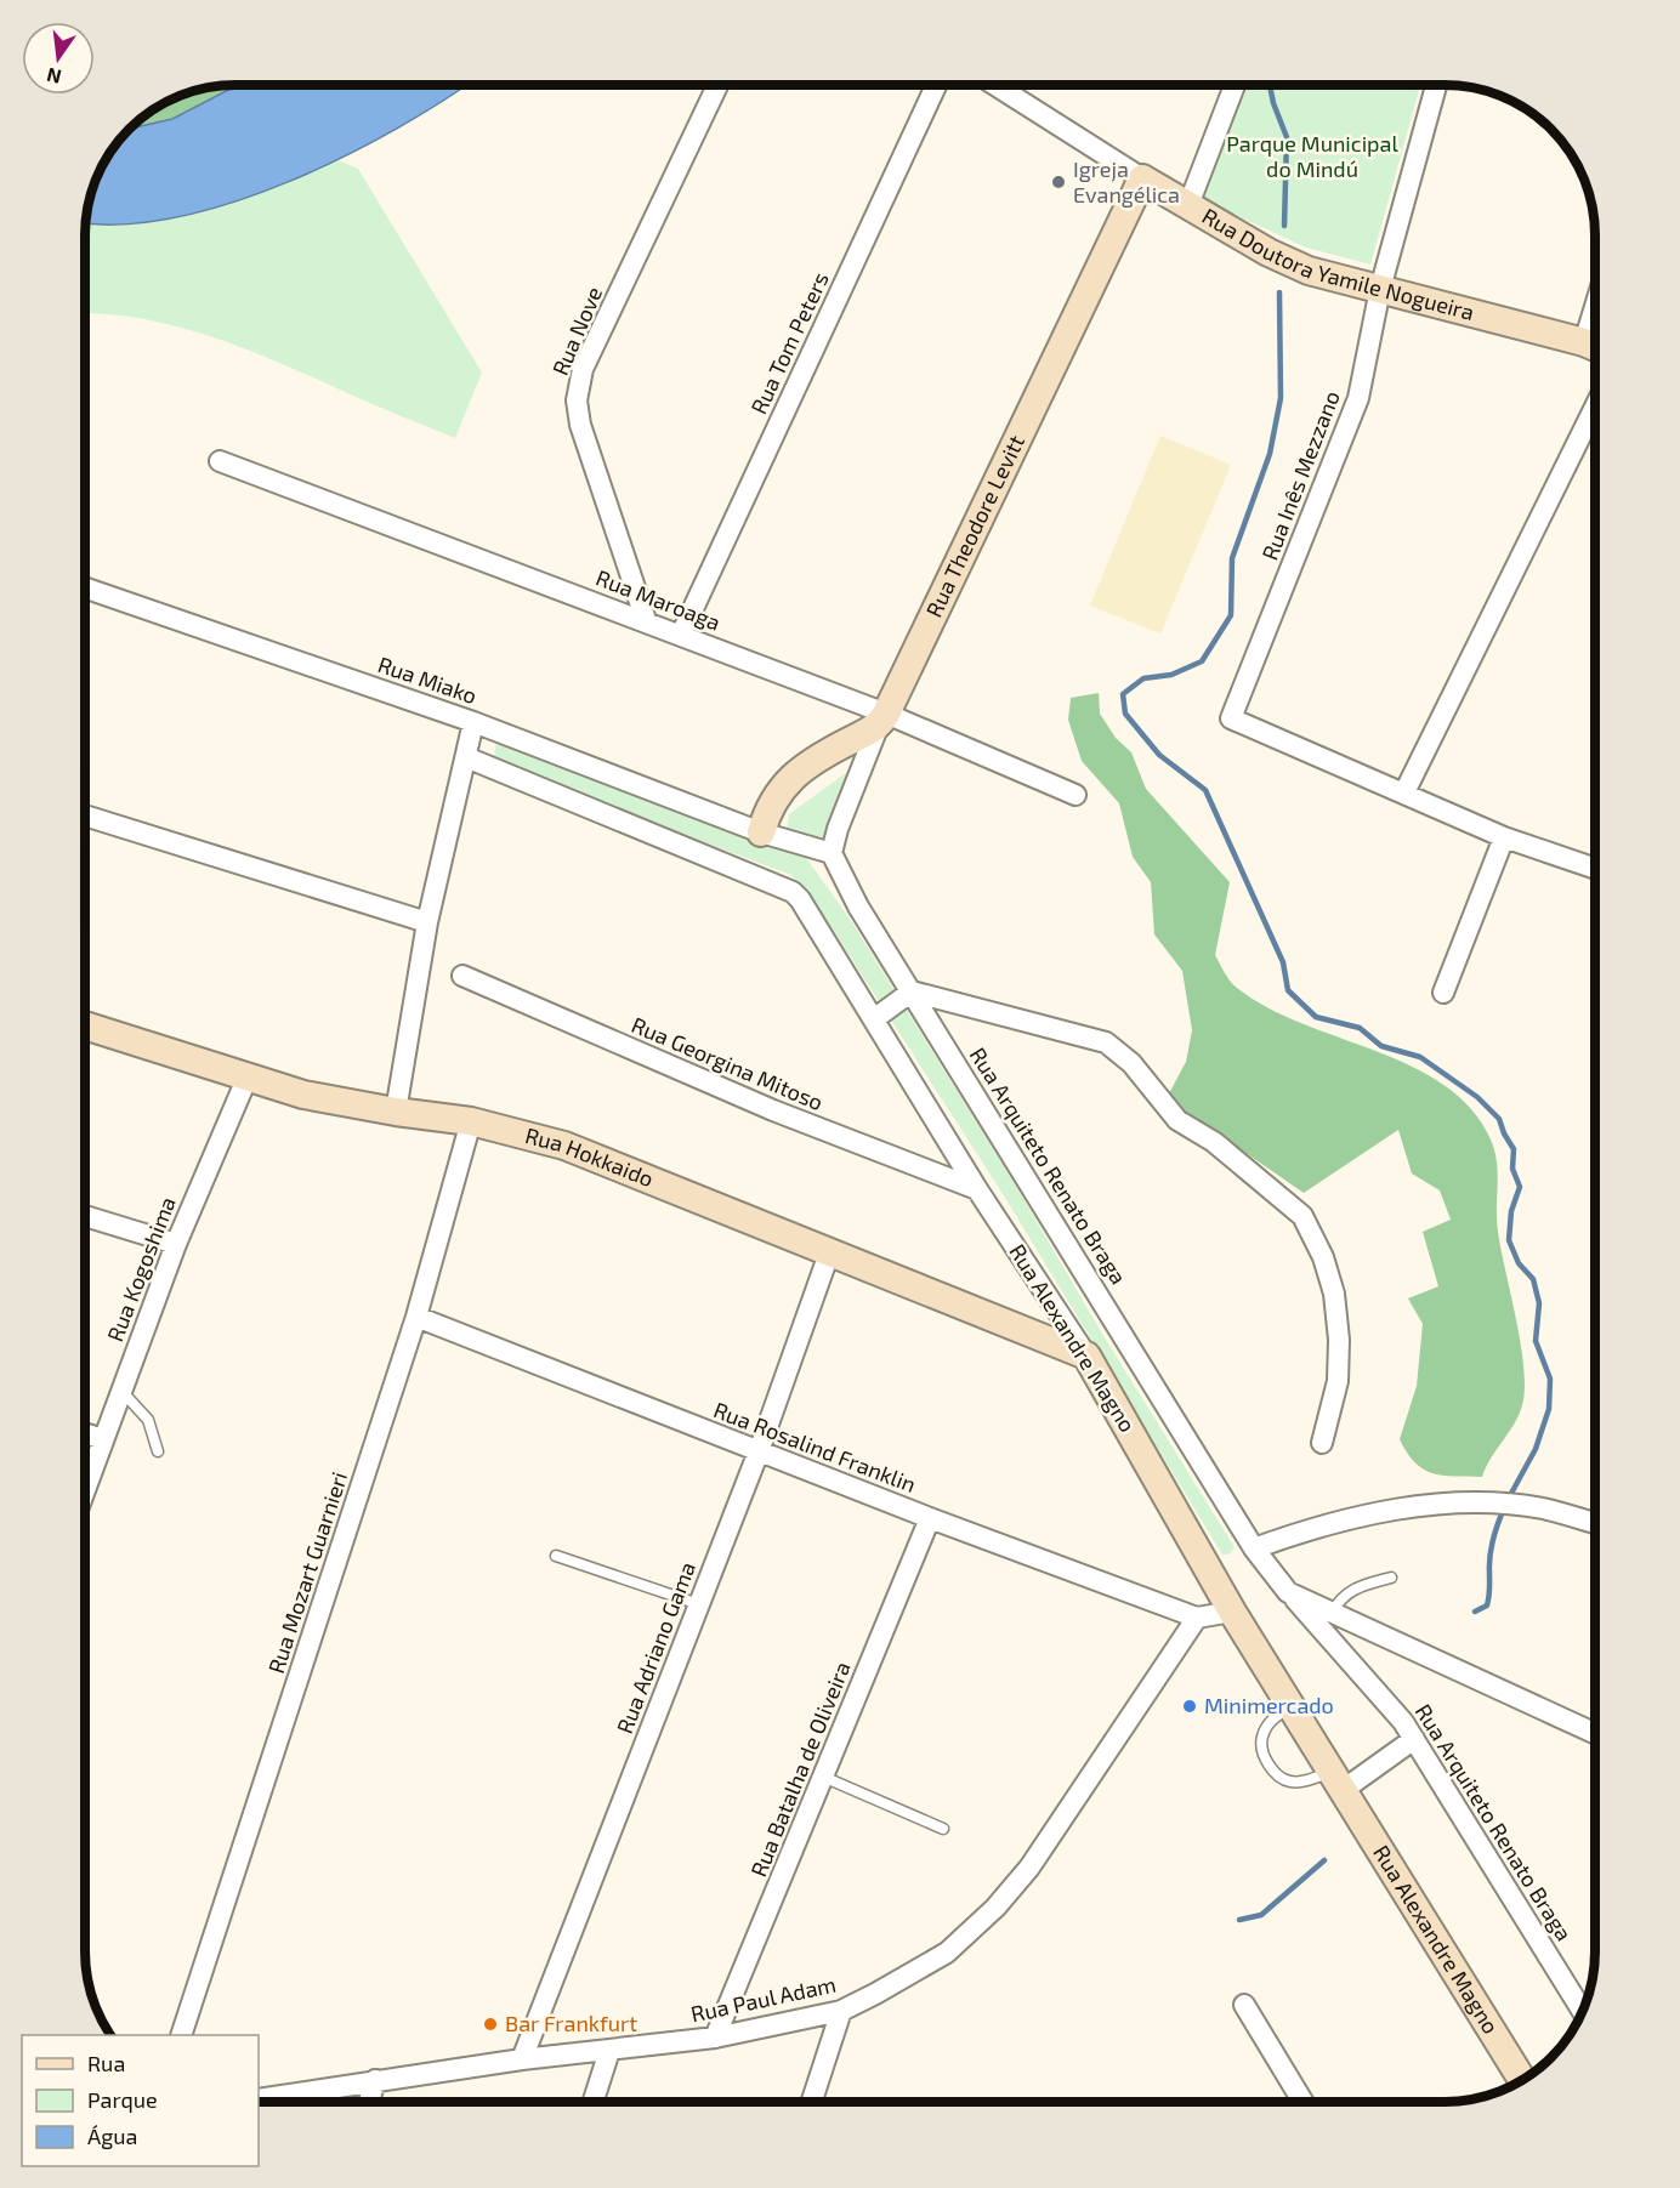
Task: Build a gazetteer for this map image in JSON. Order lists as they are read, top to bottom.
{
  "streets": {
    "street": [
      "Rua Doutora Yamile Nogueira",
      "Rua Nove",
      "Rua Tom Peters",
      "Rua Inês Mezzano",
      "Rua Theodore Levitt",
      "Rua Maroaga",
      "Rua Miako",
      "Rua Georgina Mitoso",
      "Rua Hokkaido",
      "Rua Arquiteto Renato Braga",
      "Rua Kogoshima",
      "Rua Alexandre Magno",
      "Rua Rosalind Franklin",
      "Rua Mozart Guarnieri",
      "Rua Adriano Gama",
      "Rua Batalha de Oliveira",
      "Rua Paul Adam"
    ]
  },
  "crossings": [
    ["Rua Doutora Yamile Nogueira", "Rua Inês Mezzano"],
    ["Rua Doutora Yamile Nogueira", "Rua Theodore Levitt"],
    ["Rua Nove", "Rua Maroaga"],
    ["Rua Tom Peters", "Rua Maroaga"],
    ["Rua Theodore Levitt", "Rua Maroaga"],
    ["Rua Georgina Mitoso", "Rua Alexandre Magno"],
    ["Rua Hokkaido", "Rua Kogoshima"],
    ["Rua Hokkaido", "Rua Alexandre Magno"],
    ["Rua Hokkaido", "Rua Mozart Guarnieri"],
    ["Rua Hokkaido", "Rua Adriano Gama"],
    ["Rua Rosalind Franklin", "Rua Mozart Guarnieri"],
    ["Rua Rosalind Franklin", "Rua Adriano Gama"],
    ["Rua Rosalind Franklin", "Rua Batalha de Oliveira"],
    ["Rua Rosalind Franklin", "Rua Paul Adam"],
    ["Rua Adriano Gama", "Rua Paul Adam"],
    ["Rua Batalha de Oliveira", "Rua Paul Adam"]
  ],
  "parks": ["Parque Municipal do Mindú"],
  "places": ["Igreja Evangélica", "Minimercado", "Bar Frankfurt"],
  "legend": ["Rua", "Parque", "Água"],
  "north": "bottom"
}
